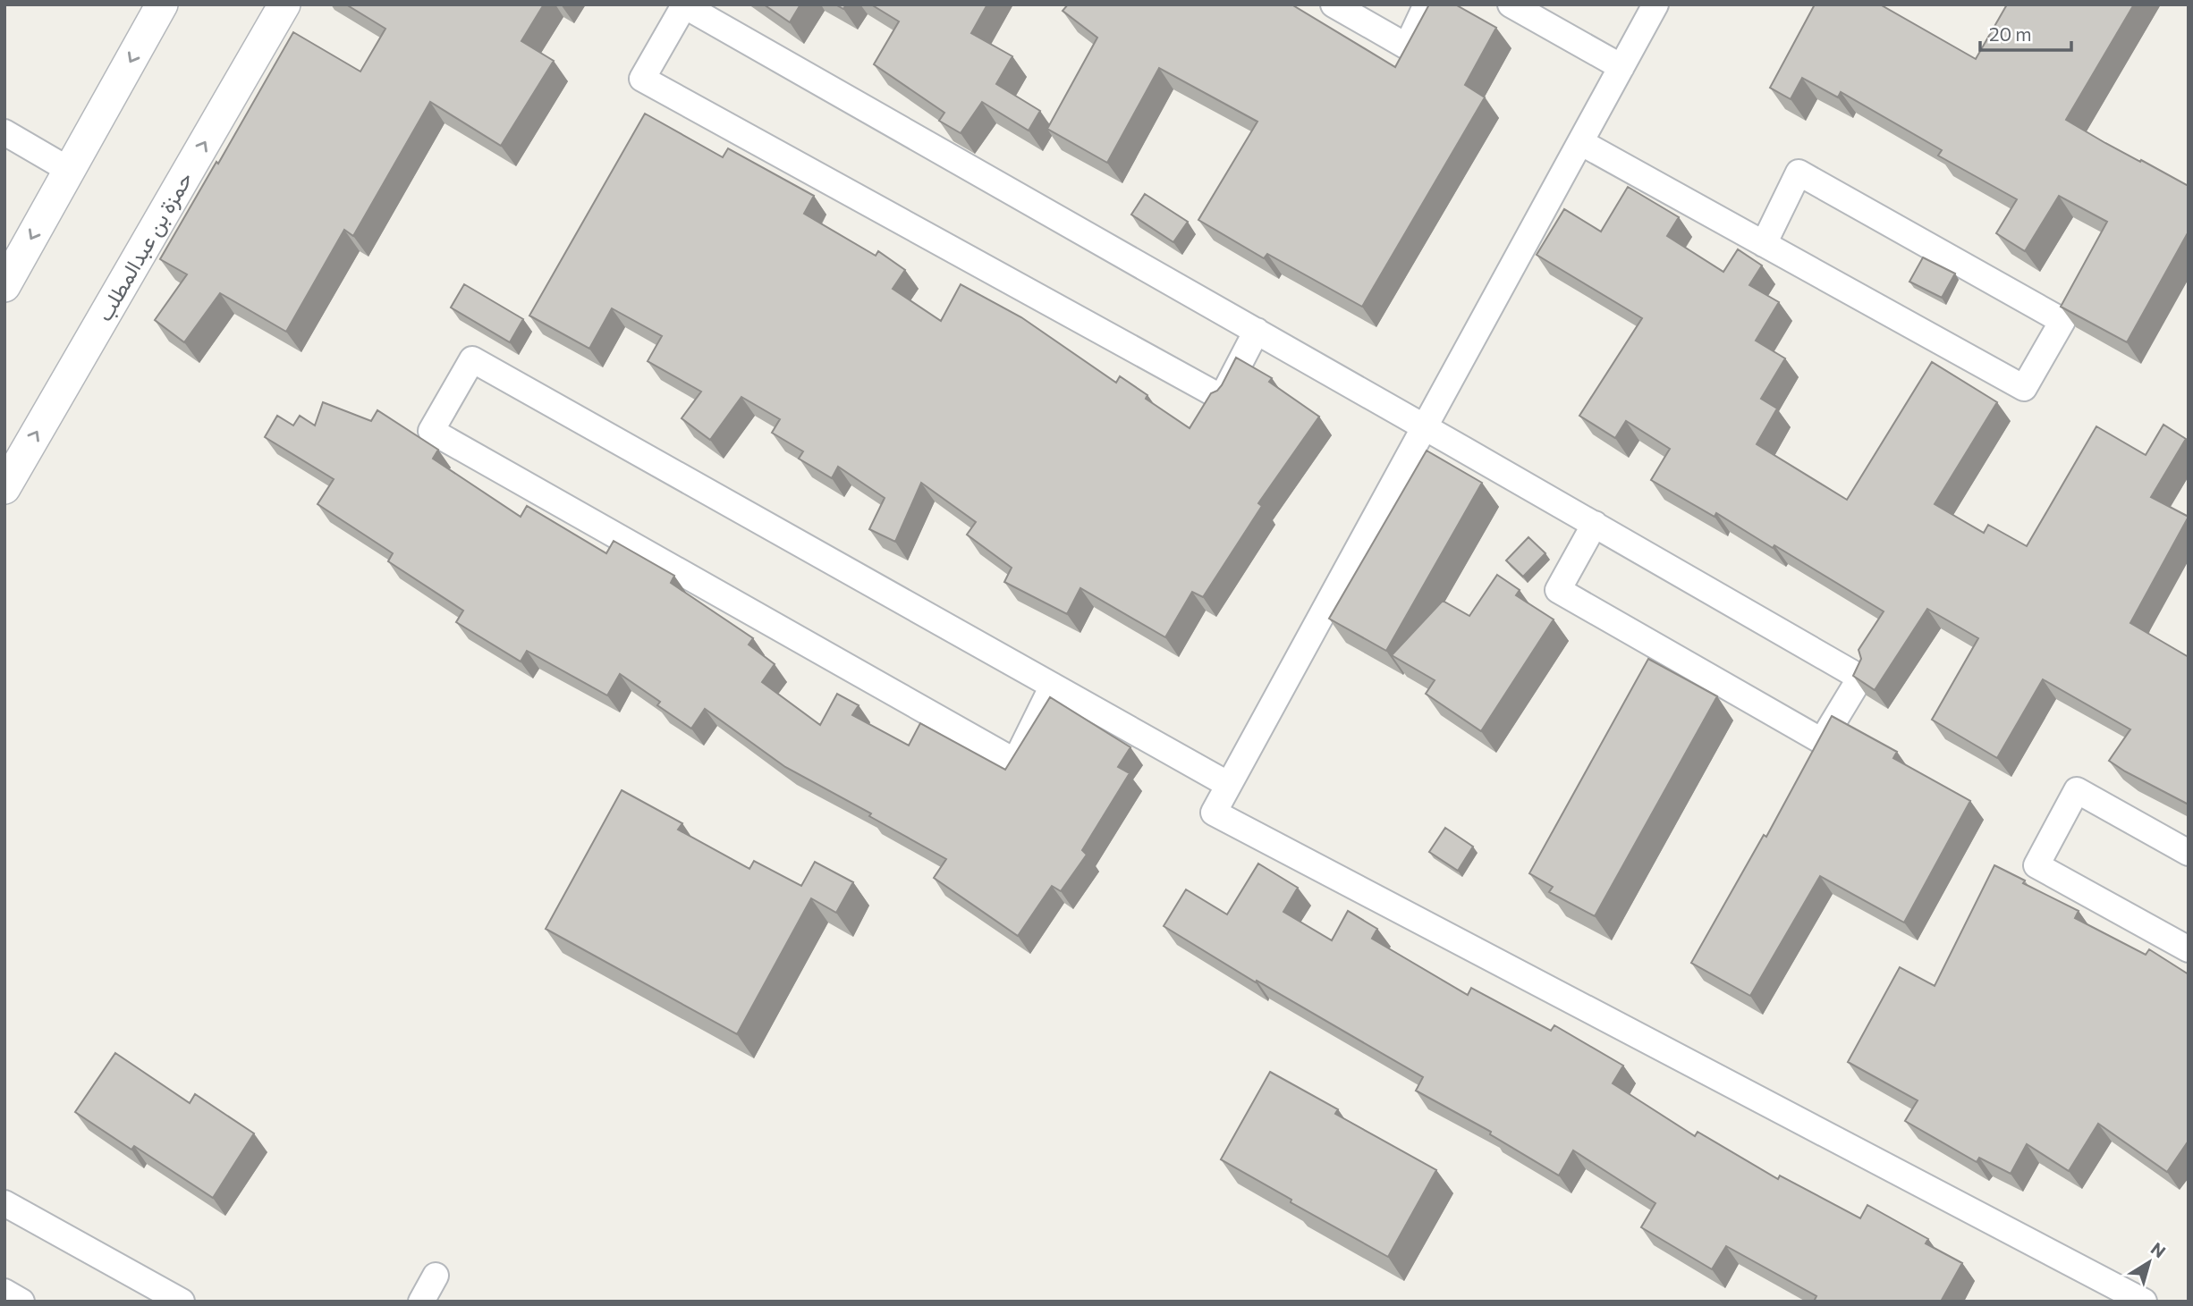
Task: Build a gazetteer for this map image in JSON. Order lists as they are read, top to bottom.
{
  "streets": {
    "street": ["حمزة بن عبدالمطلب"]
  },
  "scale_bar": "20 m",
  "north": "top right"
}
